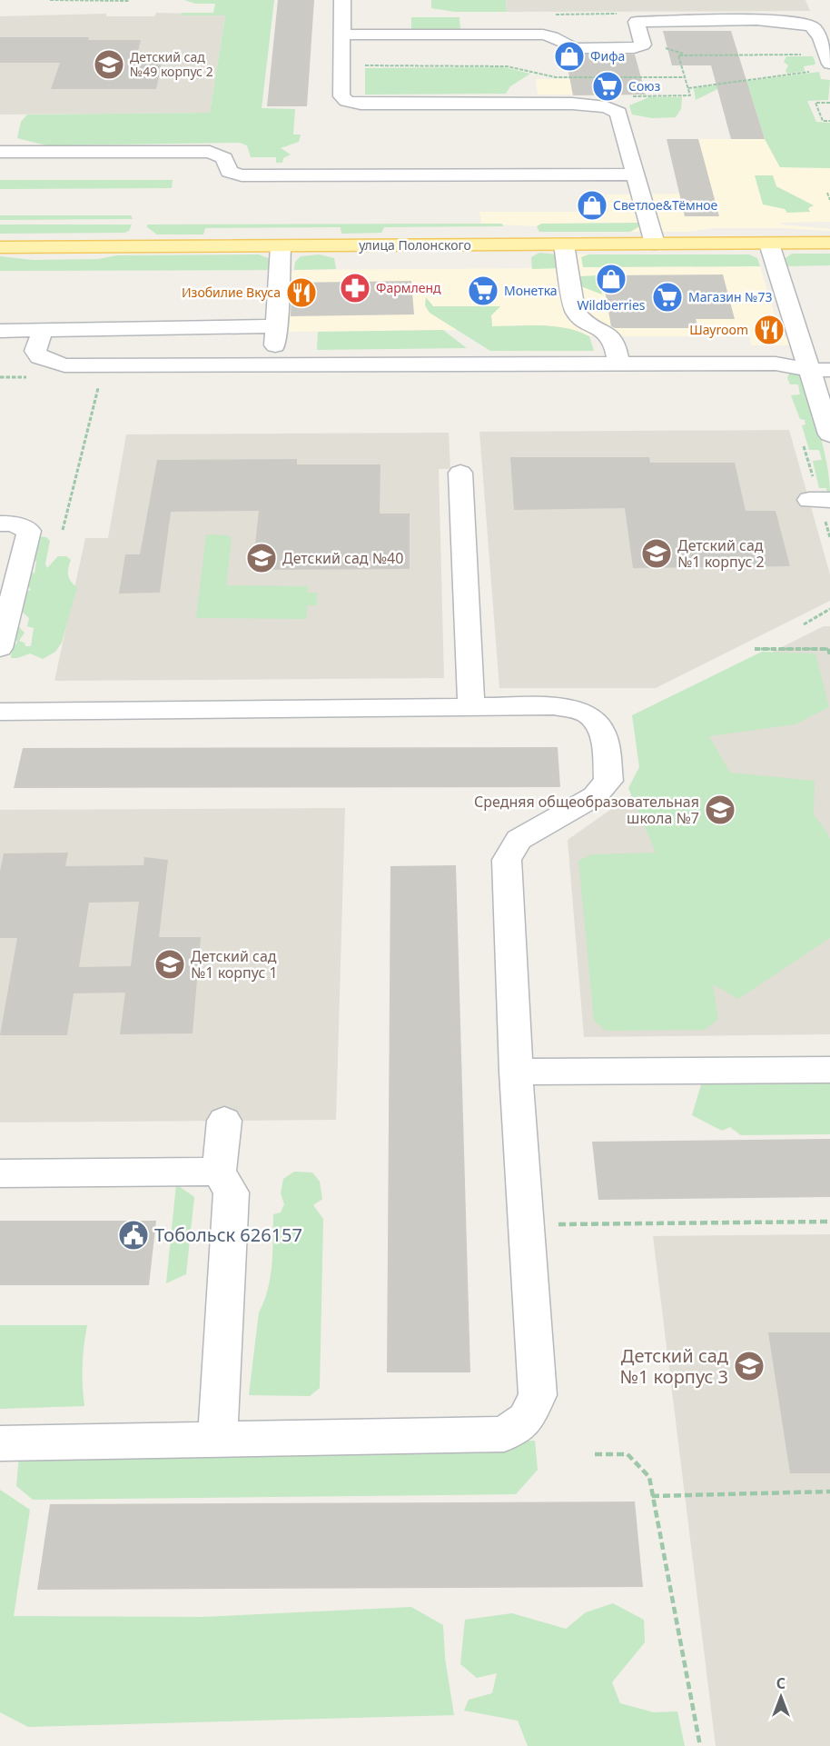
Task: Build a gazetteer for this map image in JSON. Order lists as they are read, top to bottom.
{
  "streets": {
    "main road": ["улица Полонского"]
  },
  "places": {
    "shop": ["Фифа", "Светлое&Тёмное", "Wildberries"],
    "school or university": [
      "Детский сад №49 корпус 2",
      "Детский сад №1 корпус 2",
      "Детский сад №40",
      "Средняя общеобразовательная школа №7",
      "Детский сад №1 корпус 1",
      "Детский сад №1 корпус 3"
    ],
    "supermarket": ["Союз", "Монетка", "Магазин №73"],
    "pharmacy": ["Фармленд"],
    "restaurant": ["Изобилие Вкуса", "Шауroom"],
    "public building": ["Тобольск 626157"]
  },
  "north": "top"
}
